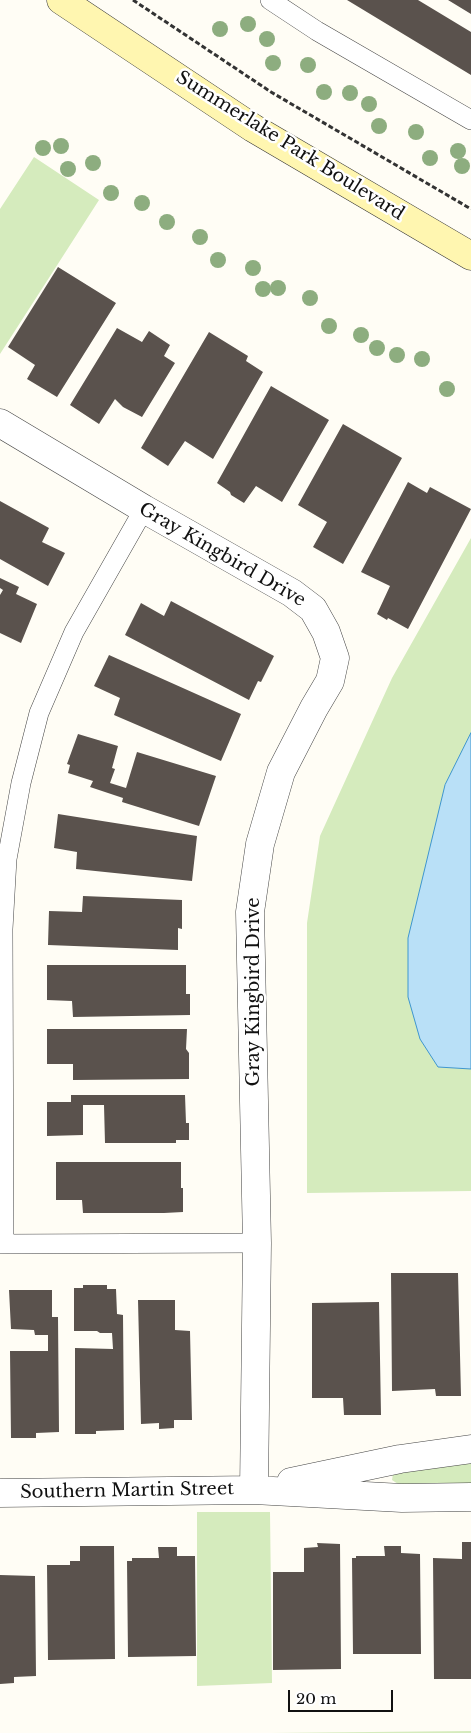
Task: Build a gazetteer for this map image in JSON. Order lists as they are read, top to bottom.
{
  "streets": {
    "main road": ["Summerlake Park Boulevard"],
    "street": ["Gray Kingbird Drive", "Southern Martin Street"]
  },
  "crossings": [
    ["Gray Kingbird Drive", "Southern Martin Street"]
  ],
  "scale_bar": "20 m"
}
